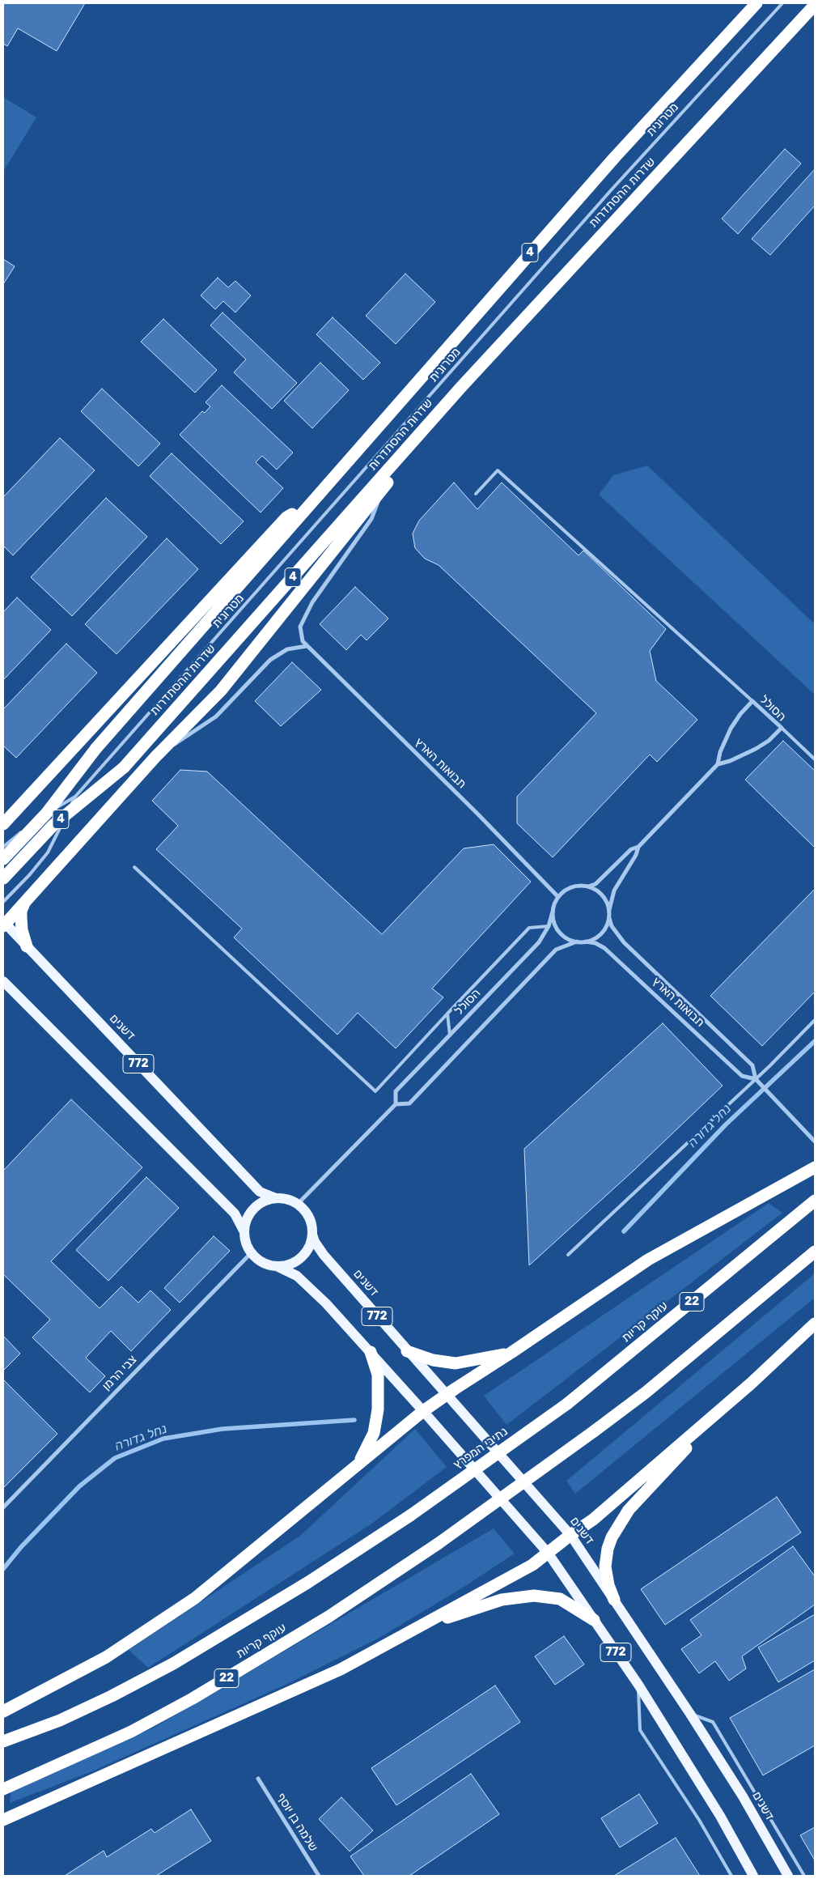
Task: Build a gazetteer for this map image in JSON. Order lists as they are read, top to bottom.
{
  "streets": {
    "highway": [
      "שדרות ההסתדרות",
      "4",
      "22",
      "עוקף קריות",
      "נתיבי המפרץ"
    ],
    "main road": ["דשנים", "772"],
    "street": [
      "הסולל",
      "תבואות הארץ",
      "צבי הרמן",
      "שלמה בן יוסף"
    ],
    "lane": ["מטרונית"]
  },
  "crossings": [
    ["הסולל", "תבואות הארץ"],
    ["הסולל", "דשנים"],
    ["הסולל", "772"],
    ["הסולל", "צבי הרמן"],
    ["דשנים", "772"],
    ["דשנים", "צבי הרמן"],
    ["772", "צבי הרמן"],
    ["עוקף קריות", "נתיבי המפרץ"]
  ],
  "water": ["נחל גדורה"]
}
